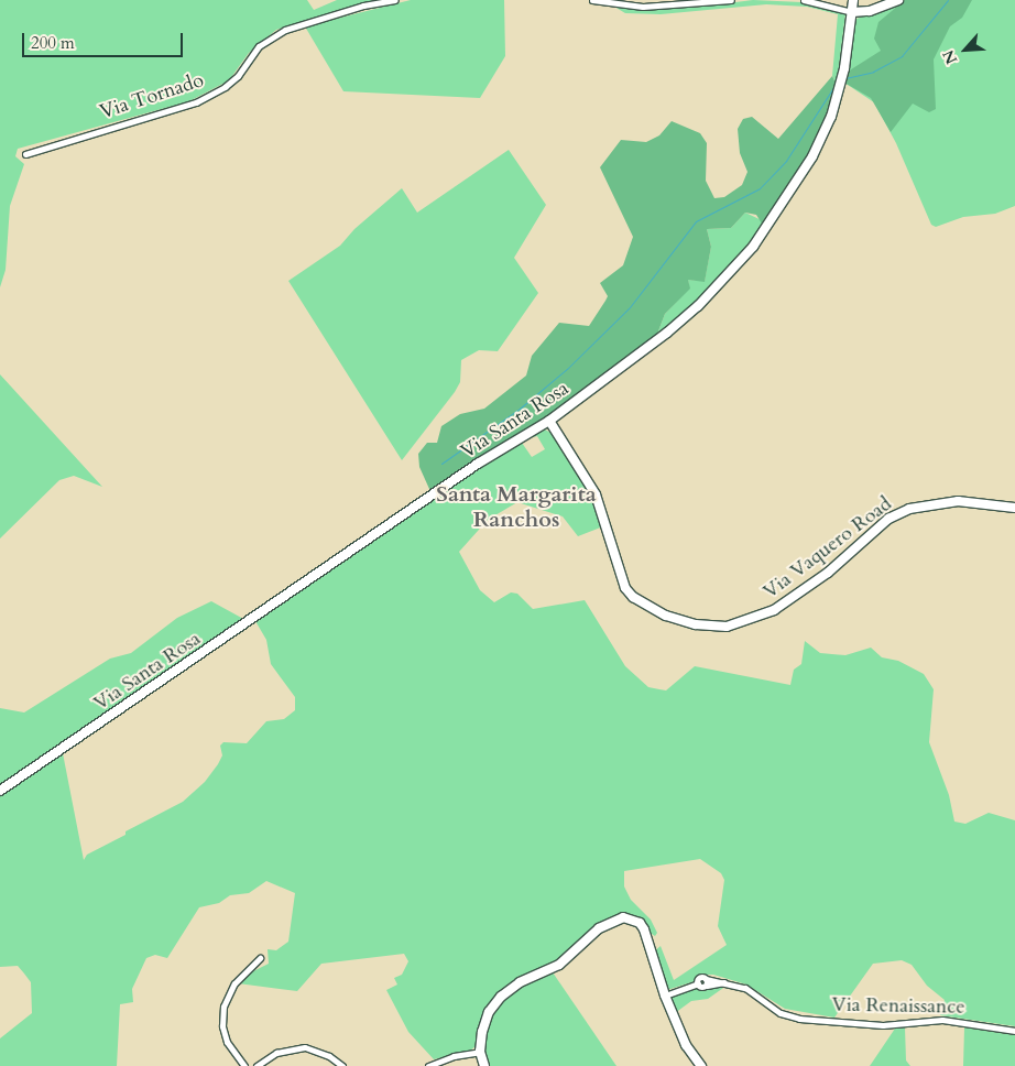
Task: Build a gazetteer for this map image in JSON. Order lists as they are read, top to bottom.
{
  "streets": {
    "street": [
      "Via Tornado",
      "Via Santa Rosa",
      "Via Vaquero Road",
      "Via Renaissance"
    ]
  },
  "crossings": [
    ["Via Santa Rosa", "Via Vaquero Road"]
  ],
  "districts": ["Santa Margarita Ranchos"],
  "scale_bar": "200 m",
  "north": "bottom left"
}
